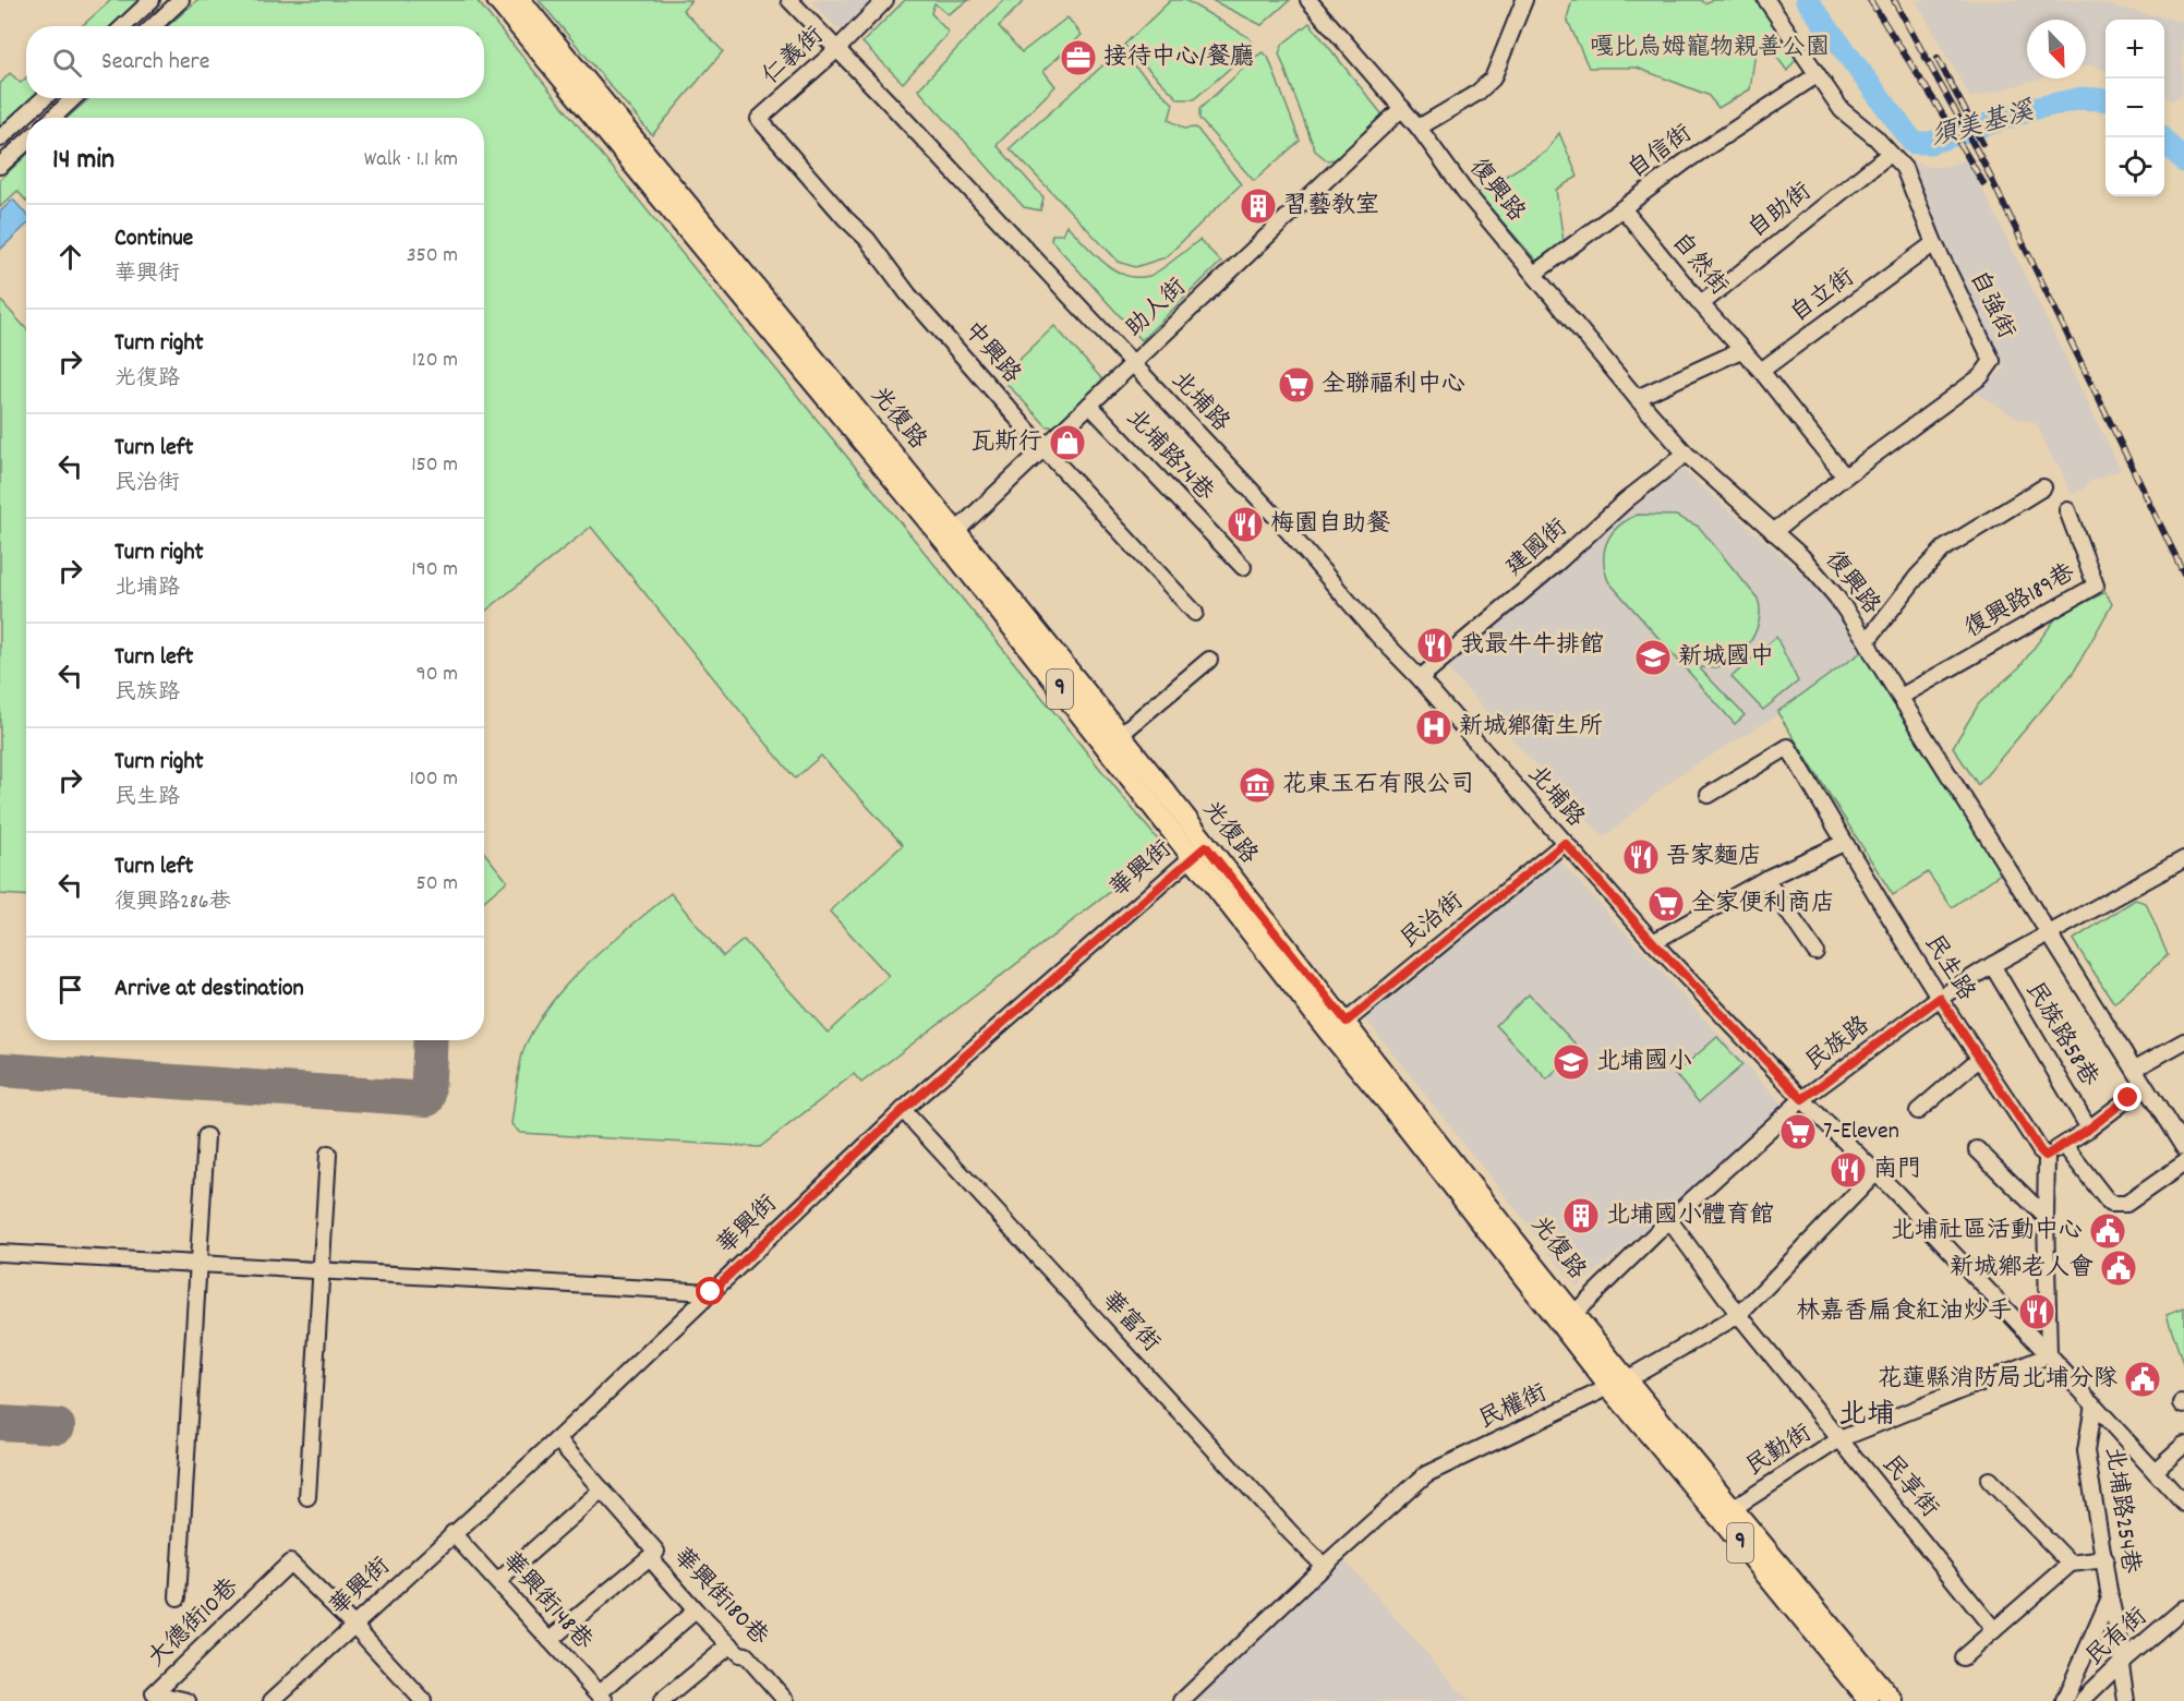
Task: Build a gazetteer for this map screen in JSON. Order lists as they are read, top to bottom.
{
  "streets": {
    "main road": ["光復路", "9"],
    "street": [
      "仁義街",
      "自信街",
      "復興路",
      "自助街",
      "自然街",
      "自立街",
      "自強街",
      "助人街",
      "中興路",
      "北埔路",
      "北埔路74巷",
      "建國街",
      "復興路189巷",
      "華興街",
      "民治街",
      "民生路",
      "民族路58巷",
      "民族路",
      "華富街",
      "民權街",
      "民勤街",
      "民享街",
      "北埔路254巷",
      "華興街180巷",
      "華興街148巷",
      "大德街10巷",
      "民有街"
    ]
  },
  "crossings": [
    ["仁義街", "中興路"],
    ["仁義街", "北埔路"],
    ["自信街", "復興路"],
    ["自信街", "自然街"],
    ["自信街", "自強街"],
    ["復興路", "自強街"],
    ["復興路", "助人街"],
    ["復興路", "建國街"],
    ["復興路", "復興路189巷"],
    ["復興路", "民族路"],
    ["自助街", "自然街"],
    ["自助街", "自強街"],
    ["自立街", "自強街"],
    ["助人街", "中興路"],
    ["助人街", "北埔路"],
    ["助人街", "光復路"],
    ["助人街", "北埔路74巷"],
    ["北埔路", "建國街"],
    ["北埔路", "民治街"],
    ["北埔路", "民族路"],
    ["北埔路", "民權街"],
    ["北埔路", "民勤街"],
    ["北埔路", "北埔路254巷"],
    ["光復路", "華興街"],
    ["光復路", "民治街"],
    ["光復路", "民族路"],
    ["光復路", "民權街"],
    ["光復路", "民勤街"],
    ["華興街", "華富街"],
    ["華興街", "華興街180巷"],
    ["華興街", "華興街148巷"],
    ["華興街", "大德街10巷"],
    ["民生路", "民族路"],
    ["民族路58巷", "民族路"],
    ["民族路", "民享街"],
    ["華富街", "民權街"],
    ["民權街", "民享街"],
    ["民勤街", "民享街"],
    ["北埔路254巷", "民有街"]
  ],
  "districts": ["北埔"],
  "water": ["須美基溪"],
  "parks": ["嘎比烏姆寵物親善公園"],
  "places": {
    "office": ["接待中心/餐廳"],
    "building": ["習藝教室", "北埔國小體育館"],
    "supermarket": ["全聯福利中心", "全家便利商店", "7-Eleven"],
    "shop": ["瓦斯行"],
    "restaurant": [
      "梅園自助餐",
      "我最牛牛排館",
      "吾家麵店",
      "南門",
      "林嘉香扁食紅油炒手"
    ],
    "school or university": ["新城國中", "北埔國小"],
    "hospital": ["新城鄉衛生所"],
    "museum": ["花東玉石有限公司"],
    "public building": ["北埔社區活動中心", "新城鄉老人會", "花蓮縣消防局北埔分隊"]
  },
  "north": "bottom right",
  "page": {
    "map_buttons": ["+", "−"],
    "search": "Search here",
    "heading": ["14 min", "Walk · 1.1 km"],
    "list": [
      ["Continue", "華興街", "350 m"],
      ["Turn right", "光復路", "120 m"],
      ["Turn left", "民治街", "150 m"],
      ["Turn right", "北埔路", "190 m"],
      ["Turn left", "民族路", "90 m"],
      ["Turn right", "民生路", "100 m"],
      ["Turn left", "復興路286巷", "50 m"],
      "Arrive at destination"
    ]
  }
}
